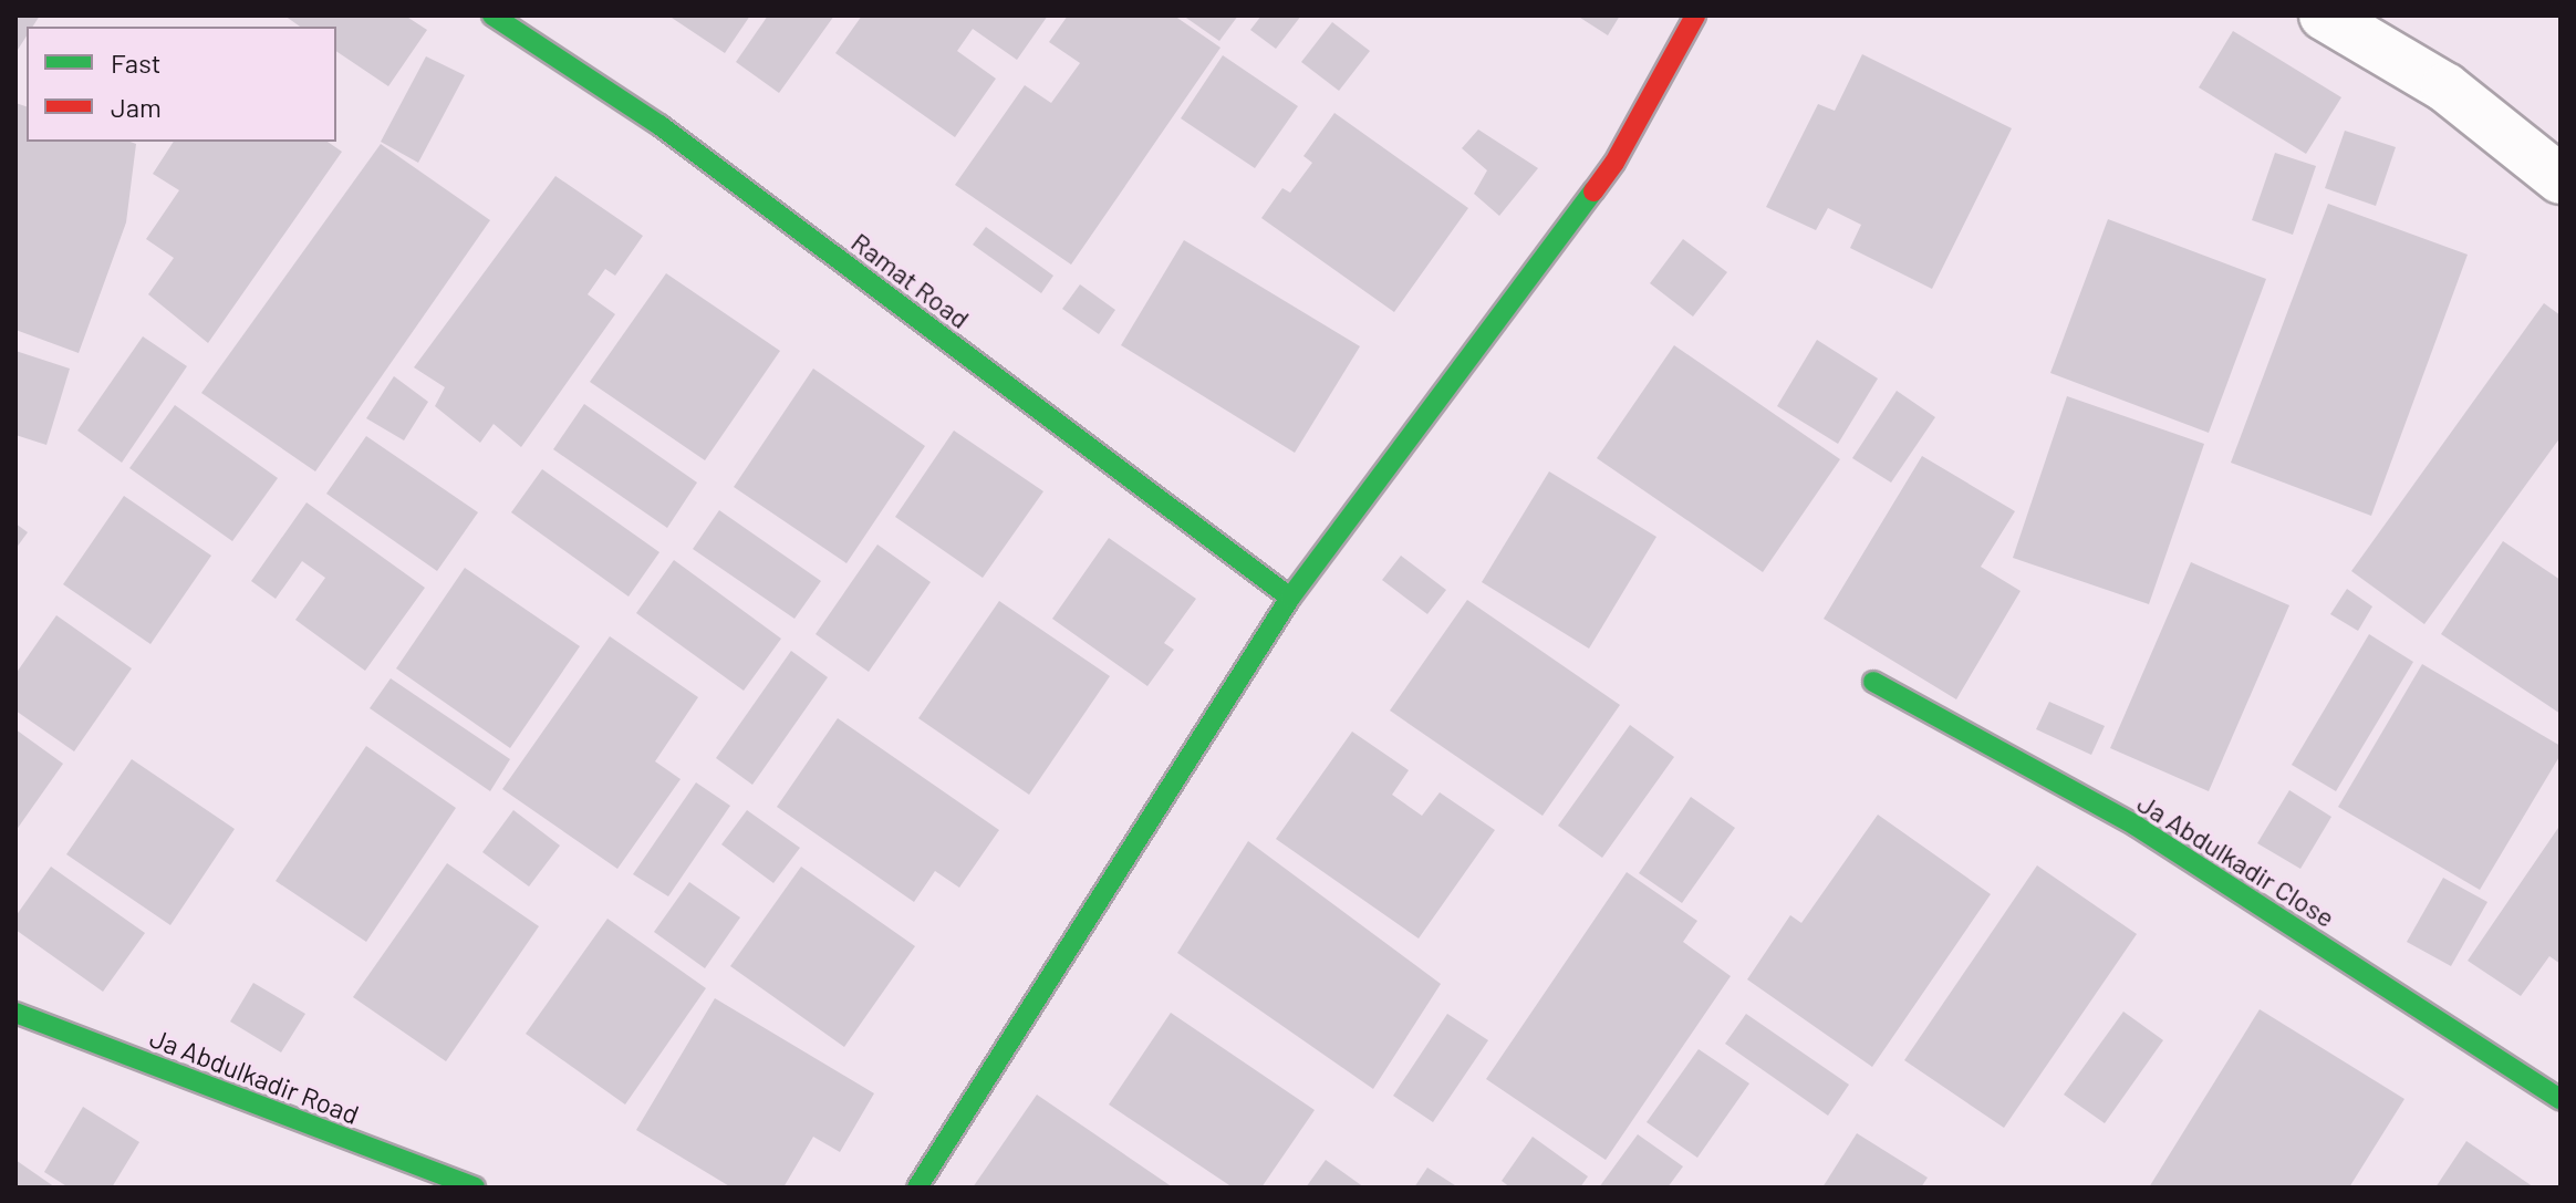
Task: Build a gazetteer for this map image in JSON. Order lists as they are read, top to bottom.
{
  "streets": {
    "street": ["Ramat Road", "Ja Abdulkadir Close", "Ja Abdulkadir Road"]
  },
  "legend": ["Fast", "Jam"]
}
